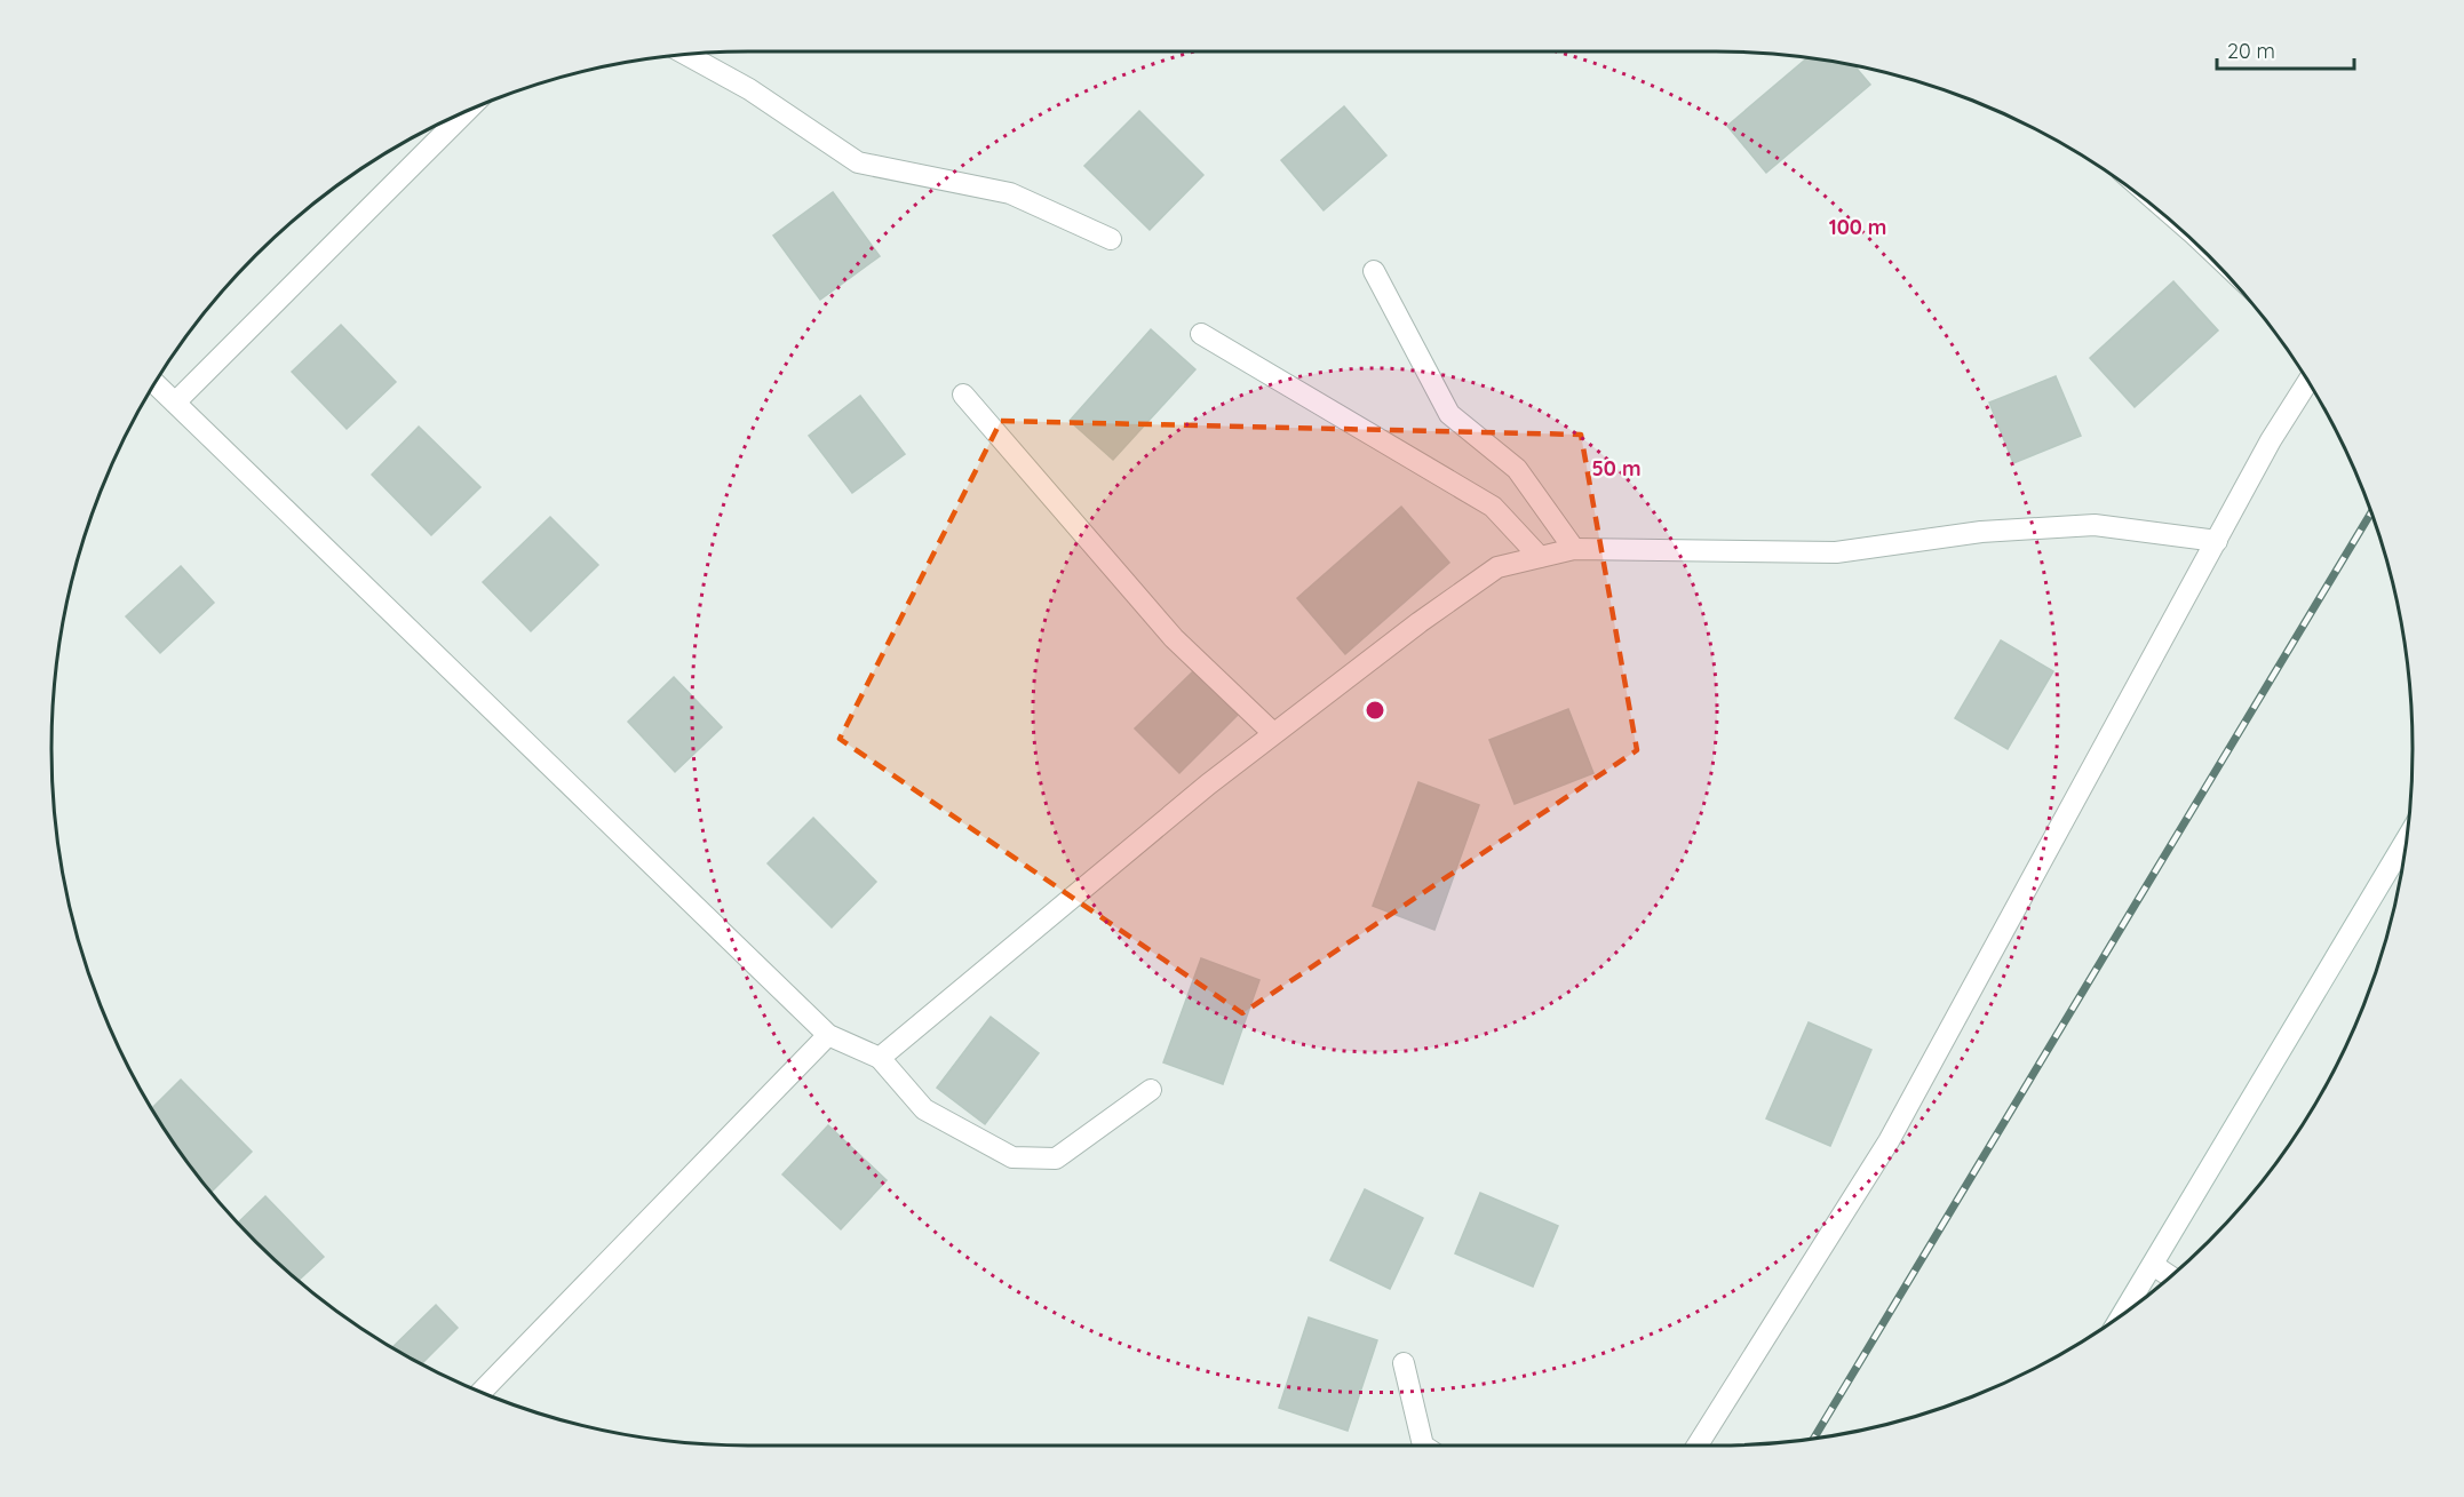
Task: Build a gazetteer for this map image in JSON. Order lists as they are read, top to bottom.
{
  "scale_bar": "20 m",
  "rings": ["100 m", "50 m"]
}
